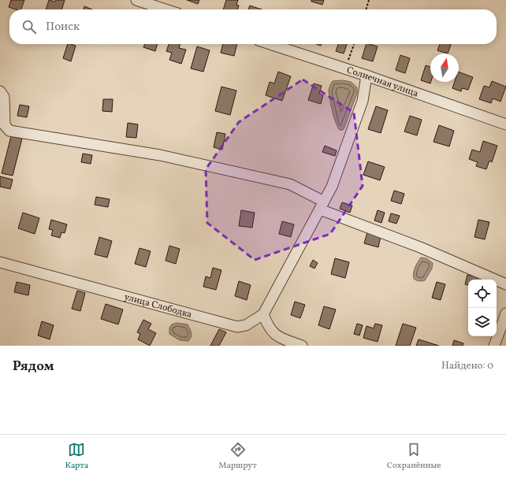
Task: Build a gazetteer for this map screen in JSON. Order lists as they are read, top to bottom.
{
  "streets": {
    "street": ["Солнечная улица", "улица Слободка"]
  },
  "north": "top",
  "page": {
    "search": "Поиск",
    "heading": ["Рядом", "Найдено: 0"],
    "nav": ["Карта", "Маршрут", "Сохранённые"]
  }
}
